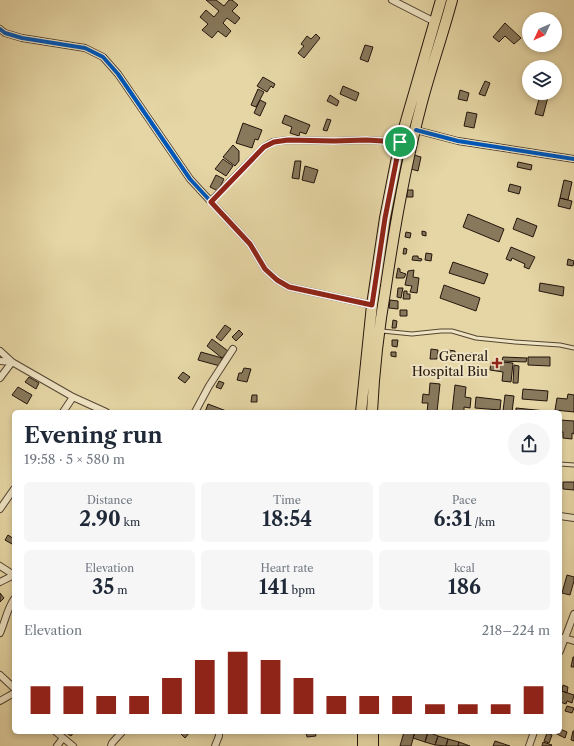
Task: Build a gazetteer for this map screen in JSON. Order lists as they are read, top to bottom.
{
  "places": {
    "health": ["General Hospital Biu"]
  },
  "north": "bottom left",
  "page": {
    "heading": ["Evening run", "19:58 · 5 × 580 m"],
    "stats": [
      ["Distance", "2.90 km"],
      ["Time", "18:54"],
      ["Pace", "6:31 /km"],
      ["Elevation", "35 m"],
      ["Heart rate", "141 bpm"],
      ["kcal", "186"]
    ],
    "chart": ["Elevation", "218–224 m"]
  }
}
